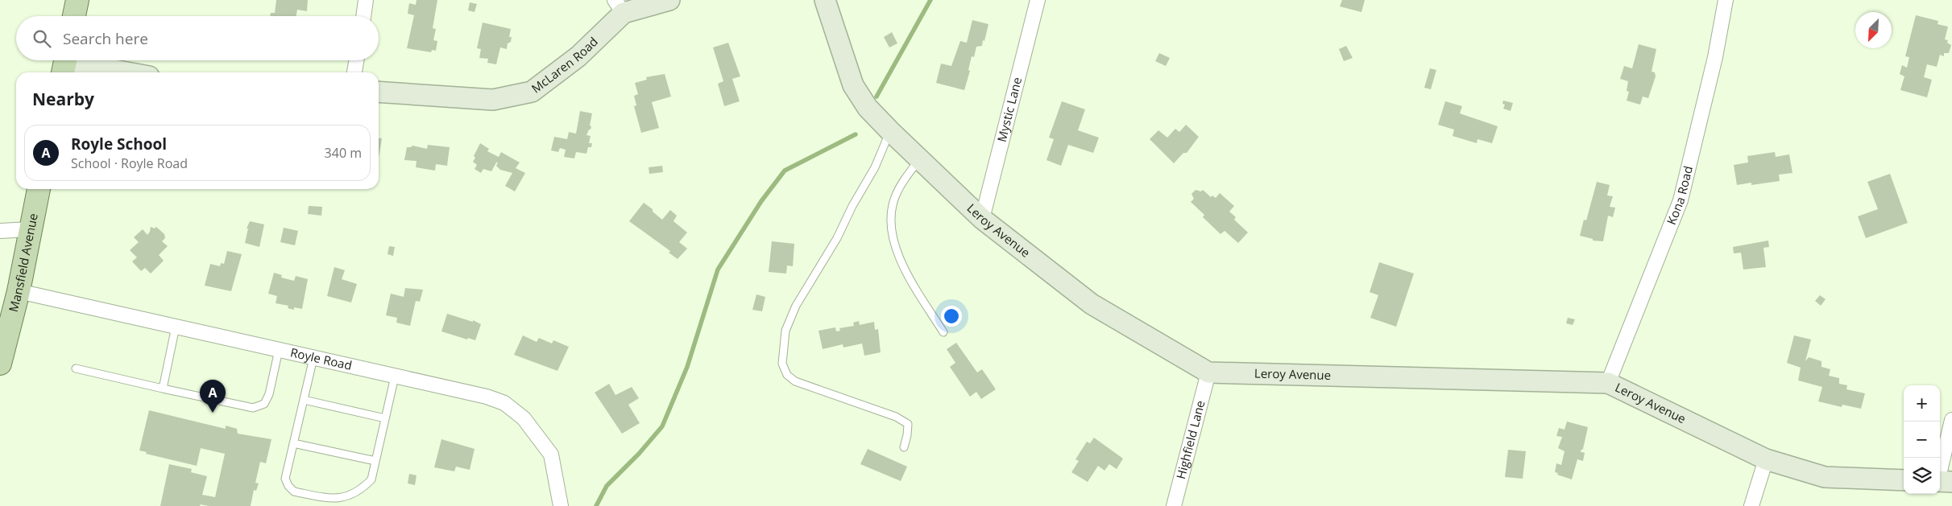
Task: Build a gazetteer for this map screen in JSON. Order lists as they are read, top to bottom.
{
  "streets": {
    "main road": ["Mansfield Avenue"],
    "street": [
      "McLaren Road",
      "Mystic Lane",
      "Kona Road",
      "Leroy Avenue",
      "Royle Road",
      "Highfield Lane"
    ]
  },
  "crossings": [
    ["Mystic Lane", "Leroy Avenue"],
    ["Kona Road", "Leroy Avenue"],
    ["Leroy Avenue", "Highfield Lane"],
    ["Mansfield Avenue", "Royle Road"]
  ],
  "north": "bottom left",
  "page": {
    "search": "Search here",
    "heading": "Nearby",
    "list": [
      {
        "mark": "A",
        "name": "Royle School",
        "note": "School · Royle Road",
        "value": "340 m"
      }
    ],
    "pins": "A",
    "map_buttons": ["+", "−"]
  }
}
